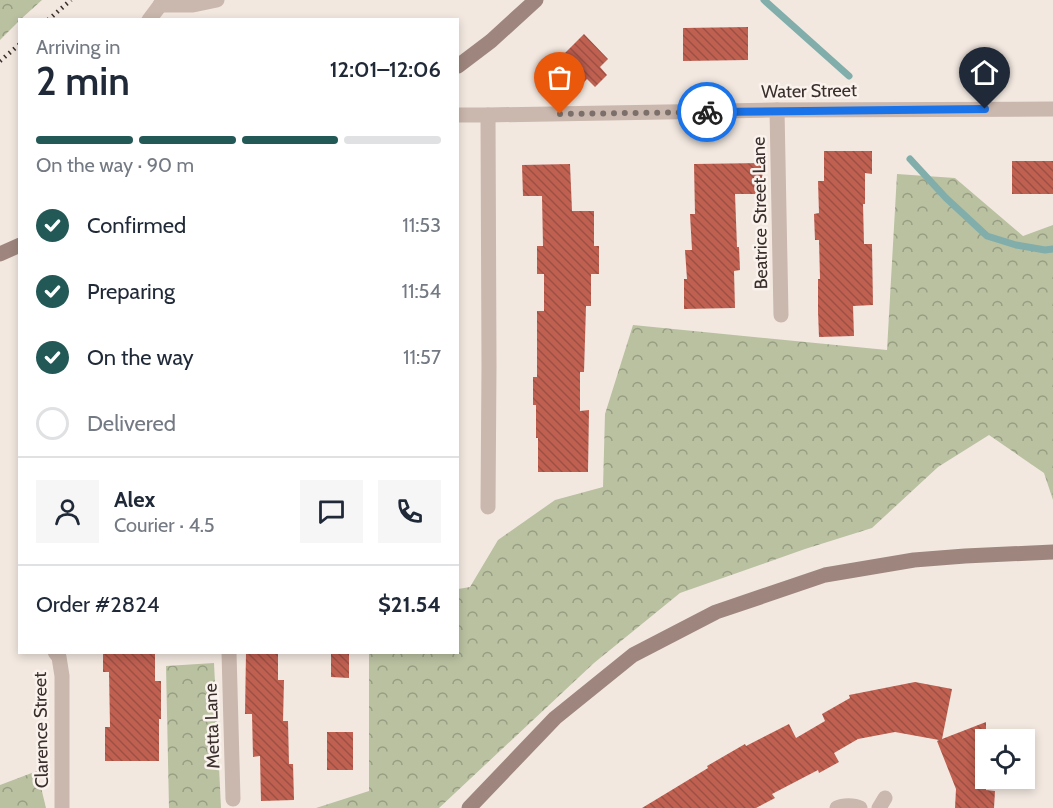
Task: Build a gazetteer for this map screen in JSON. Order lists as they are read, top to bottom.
{
  "streets": {
    "street": [
      "Water Street",
      "Beatrice Street Lane",
      "Metta Lane",
      "Clarence Street"
    ]
  },
  "crossings": [
    ["Water Street", "Beatrice Street Lane"]
  ],
  "page": {
    "heading": ["2 min", "Arriving in", "12:01–12:06"],
    "panel": [
      "Alex",
      "Courier · 4.5",
      "Order #2824",
      "$21.54"
    ],
    "bar": "On the way · 90 m",
    "list": [
      ["Confirmed", "11:53"],
      ["Preparing", "11:54"],
      ["On the way", "11:57"],
      "Delivered"
    ]
  }
}
